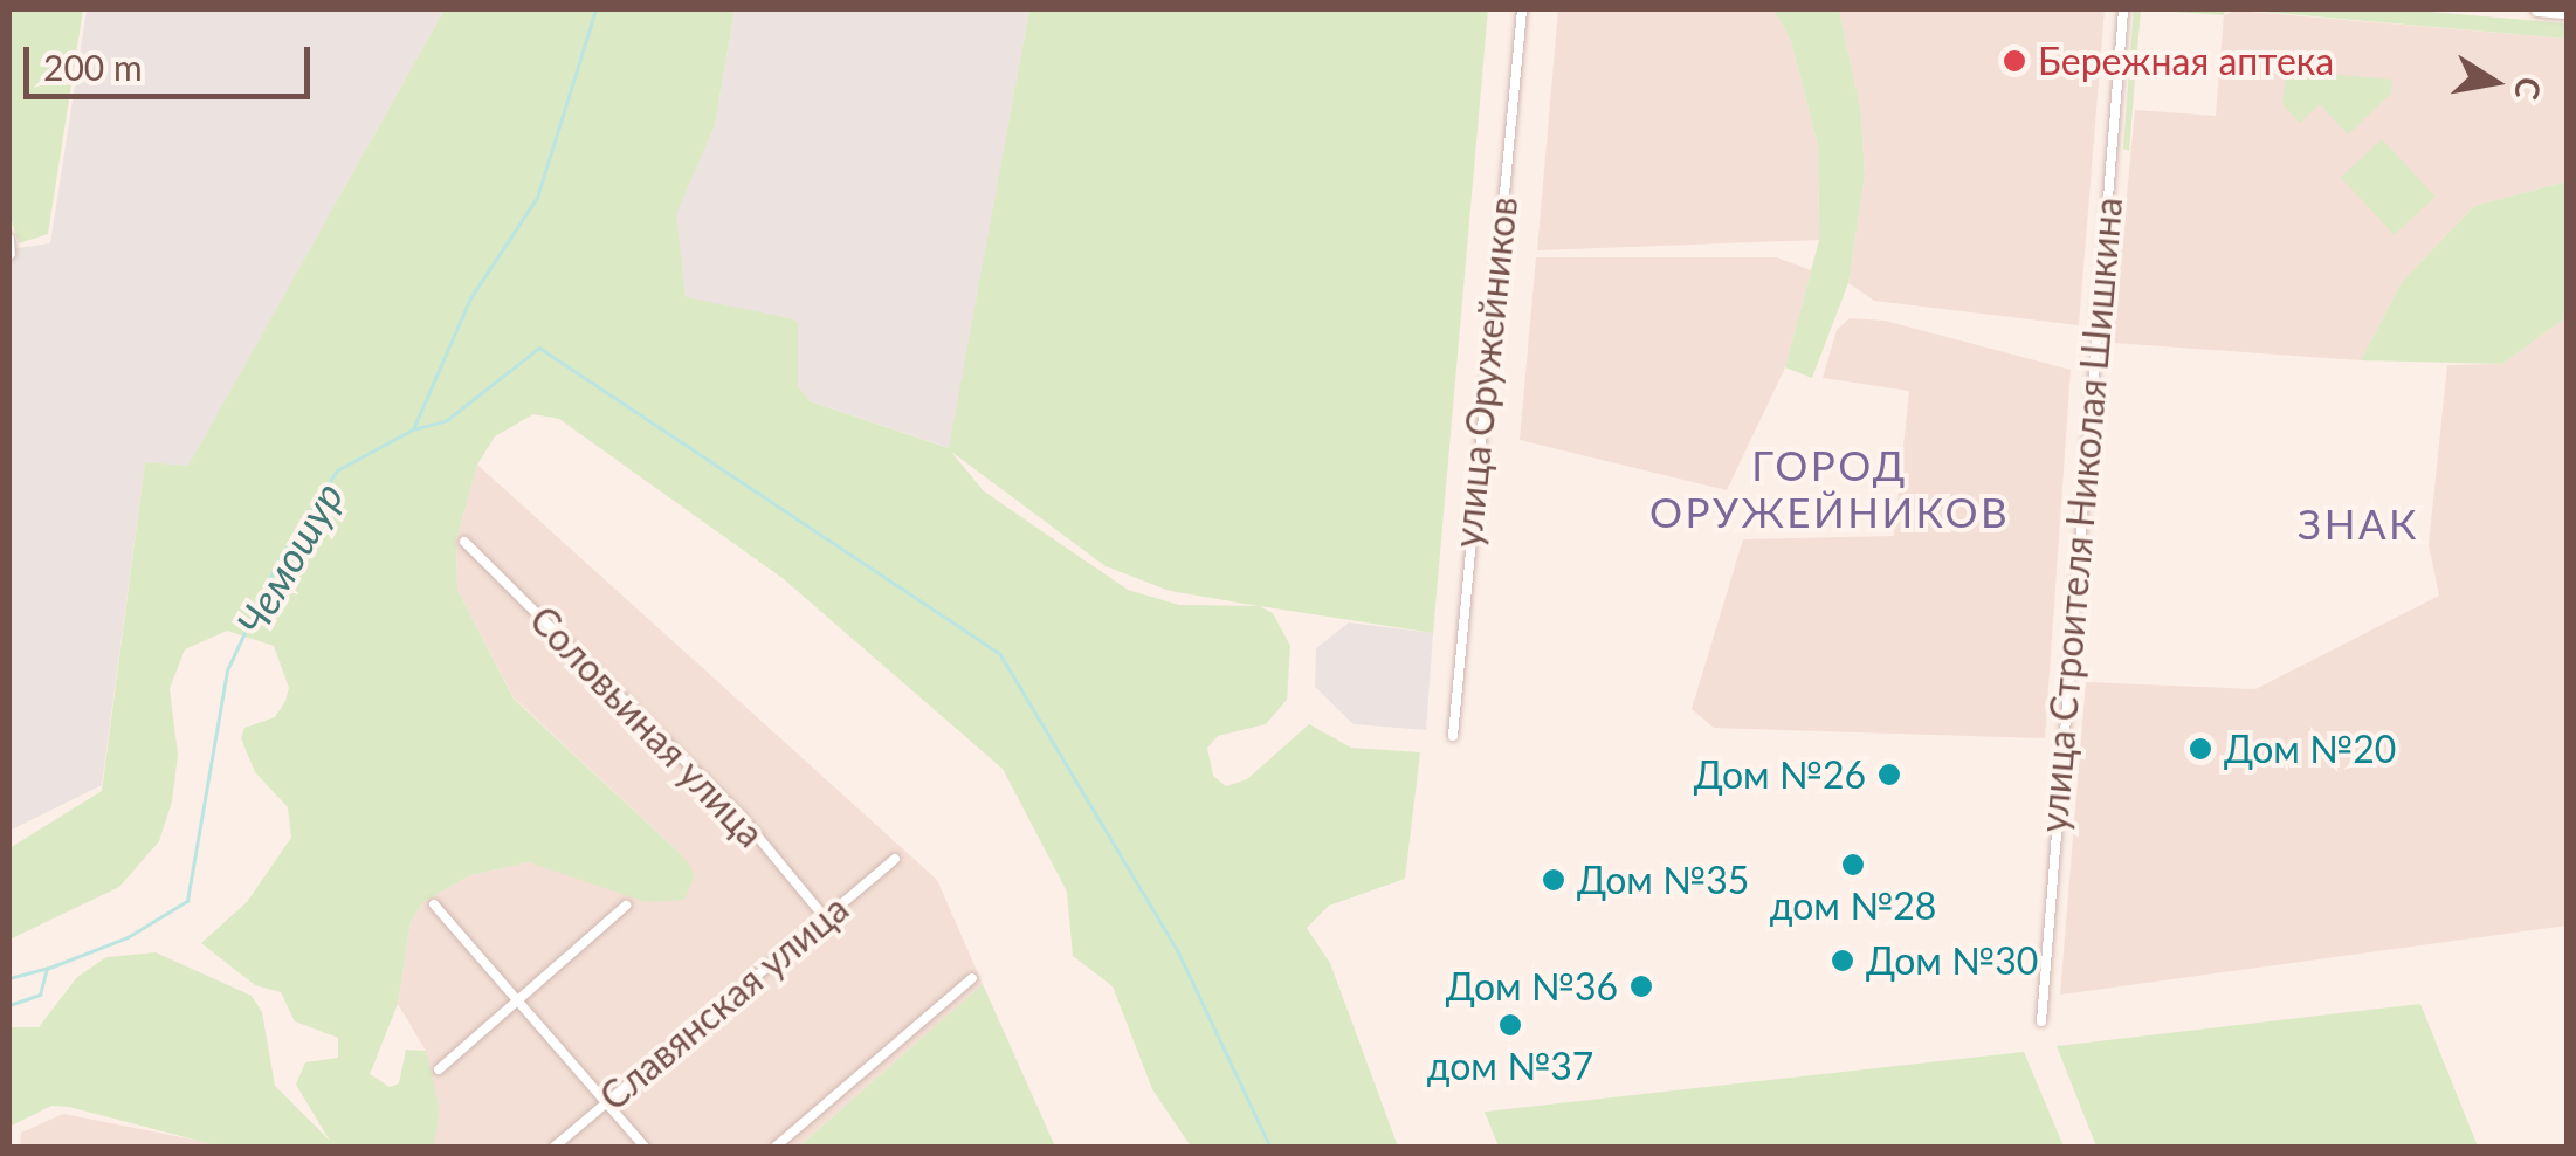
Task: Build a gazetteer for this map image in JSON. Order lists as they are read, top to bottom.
{
  "streets": {
    "street": [
      "улица Оружейников",
      "улица Строителя Николая Шишкина",
      "Соловьиная улица",
      "Славянская улица"
    ]
  },
  "crossings": [
    ["Соловьиная улица", "Славянская улица"]
  ],
  "districts": ["ГОРОД ОРУЖЕЙНИКОВ", "ЗНАК"],
  "water": ["Чемошур"],
  "places": [
    "Бережная аптека",
    "Дом №20",
    "Дом №26",
    "дом №28",
    "Дом №35",
    "Дом №30",
    "Дом №36",
    "дом №37"
  ],
  "scale_bar": "200 m",
  "north": "right"
}
